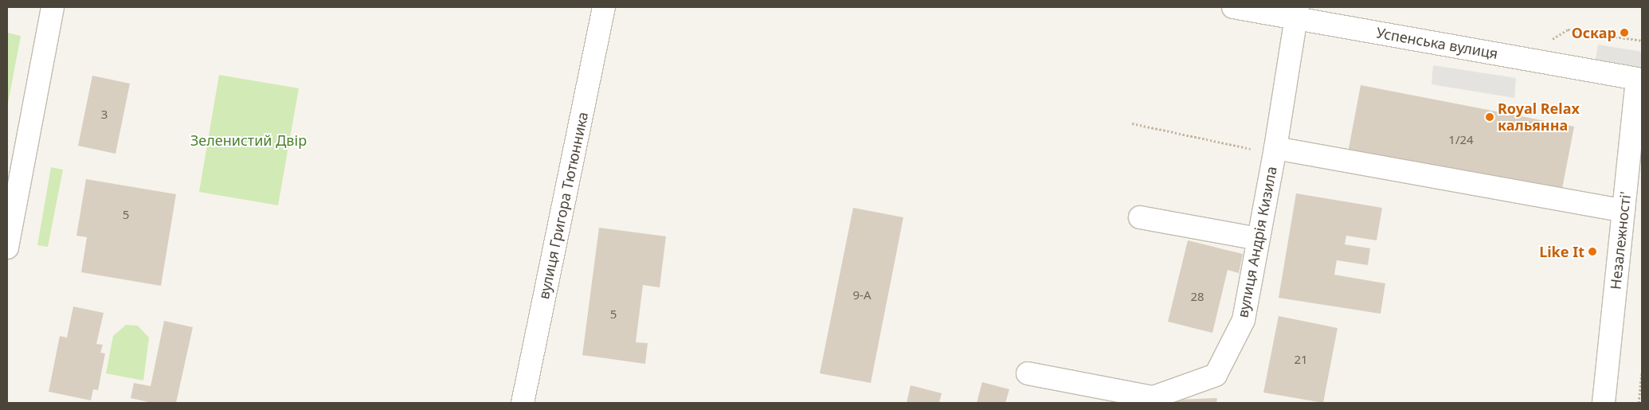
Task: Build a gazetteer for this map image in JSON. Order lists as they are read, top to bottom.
{
  "streets": {
    "street": [
      "Успенська вулиця",
      "вулиця Григора Тютюнника",
      "Незалежності'",
      "вулиця Андрія Кизила"
    ]
  },
  "crossings": [
    ["Успенська вулиця", "Незалежності'"],
    ["Успенська вулиця", "вулиця Андрія Кизила"]
  ],
  "parks": ["Зеленистий Двір"],
  "places": ["Оскар", "Royal Relax кальянна", "Like It"],
  "house_numbers": [
    "3",
    "1/24",
    "5",
    "9-А",
    "28",
    "5",
    "21"
  ]
}
